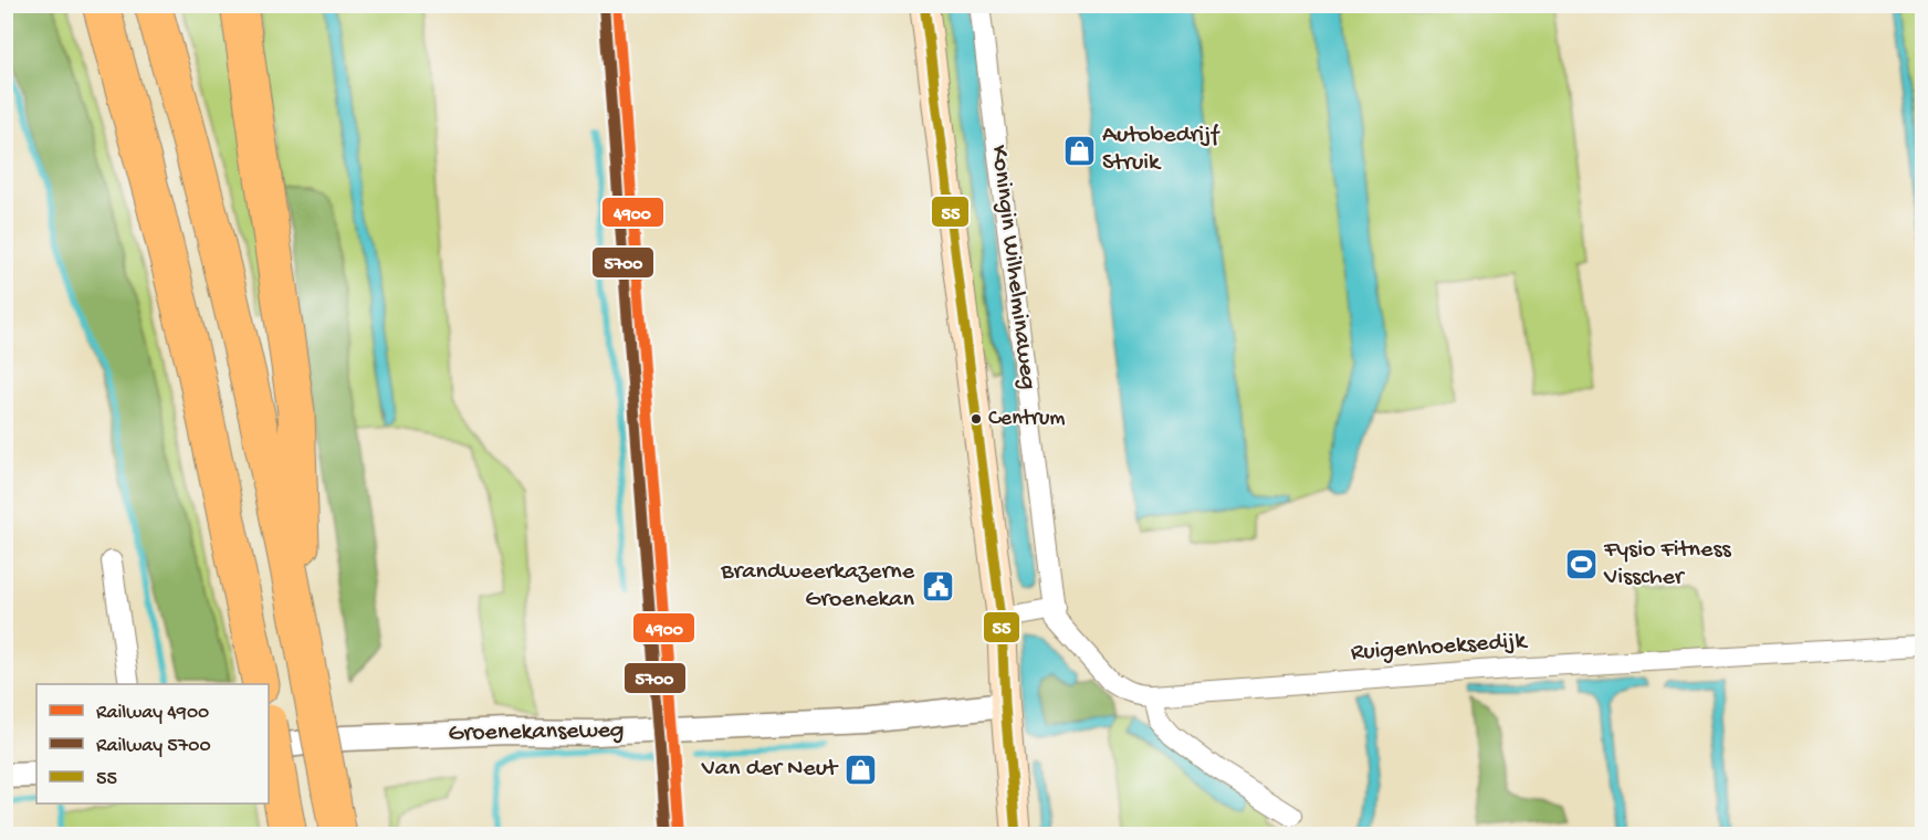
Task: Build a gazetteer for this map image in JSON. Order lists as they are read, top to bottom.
{
  "streets": {
    "street": ["Koningin Wilhelminaweg", "Ruigenhoeksedijk", "Groenekanseweg"]
  },
  "crossings": [
    ["Koningin Wilhelminaweg", "Ruigenhoeksedijk"]
  ],
  "places": {
    "shop": ["Autobedrijf Struik", "Van der Neut"],
    "other": ["Centrum"],
    "sports": ["Fysio Fitness Visscher"],
    "public building": ["Brandweerkazerne Groenekan"]
  },
  "lines": ["rail line 4900", "transit line 55", "rail line 5700"],
  "legend": ["Railway 4900", "Railway 5700", "55"]
}
